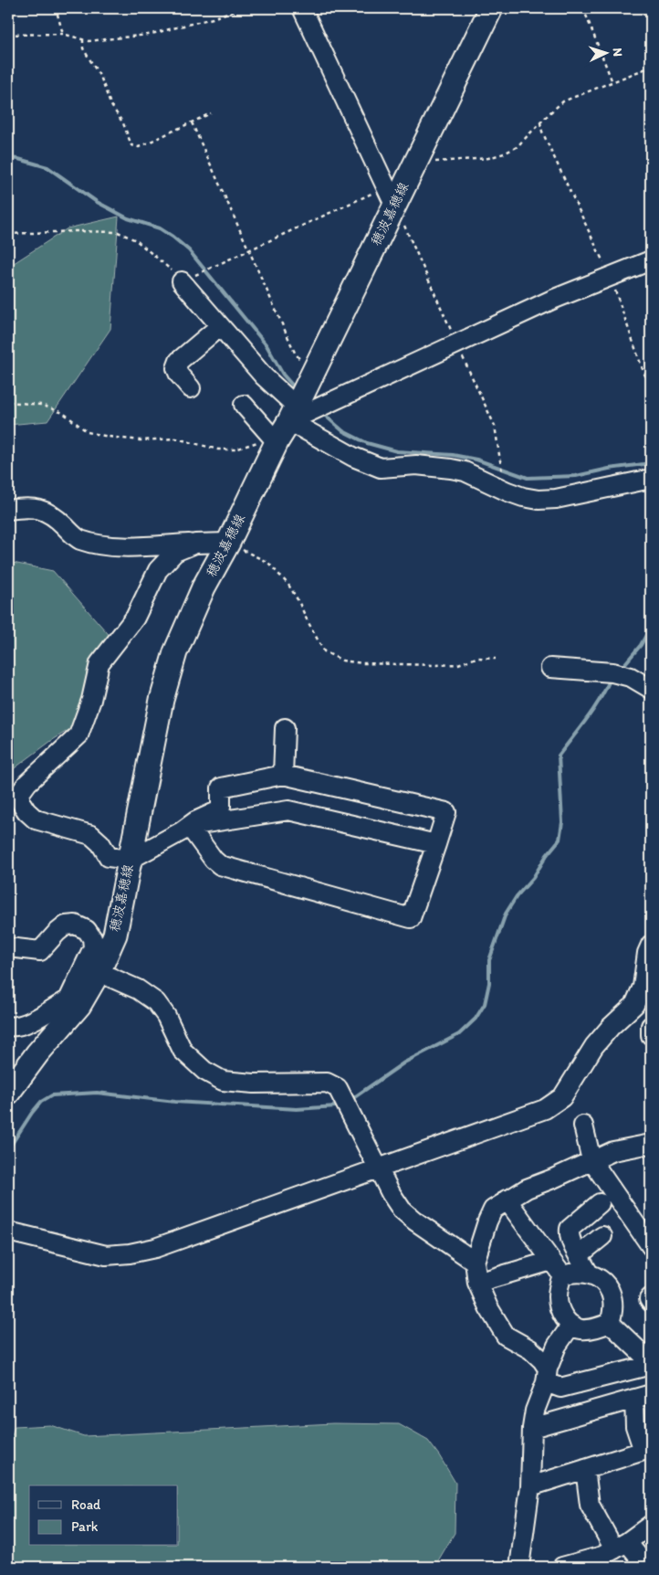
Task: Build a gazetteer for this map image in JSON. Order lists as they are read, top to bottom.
{
  "streets": {
    "main road": ["穂波嘉穂線"]
  },
  "legend": ["Road", "Park"],
  "north": "right"
}
